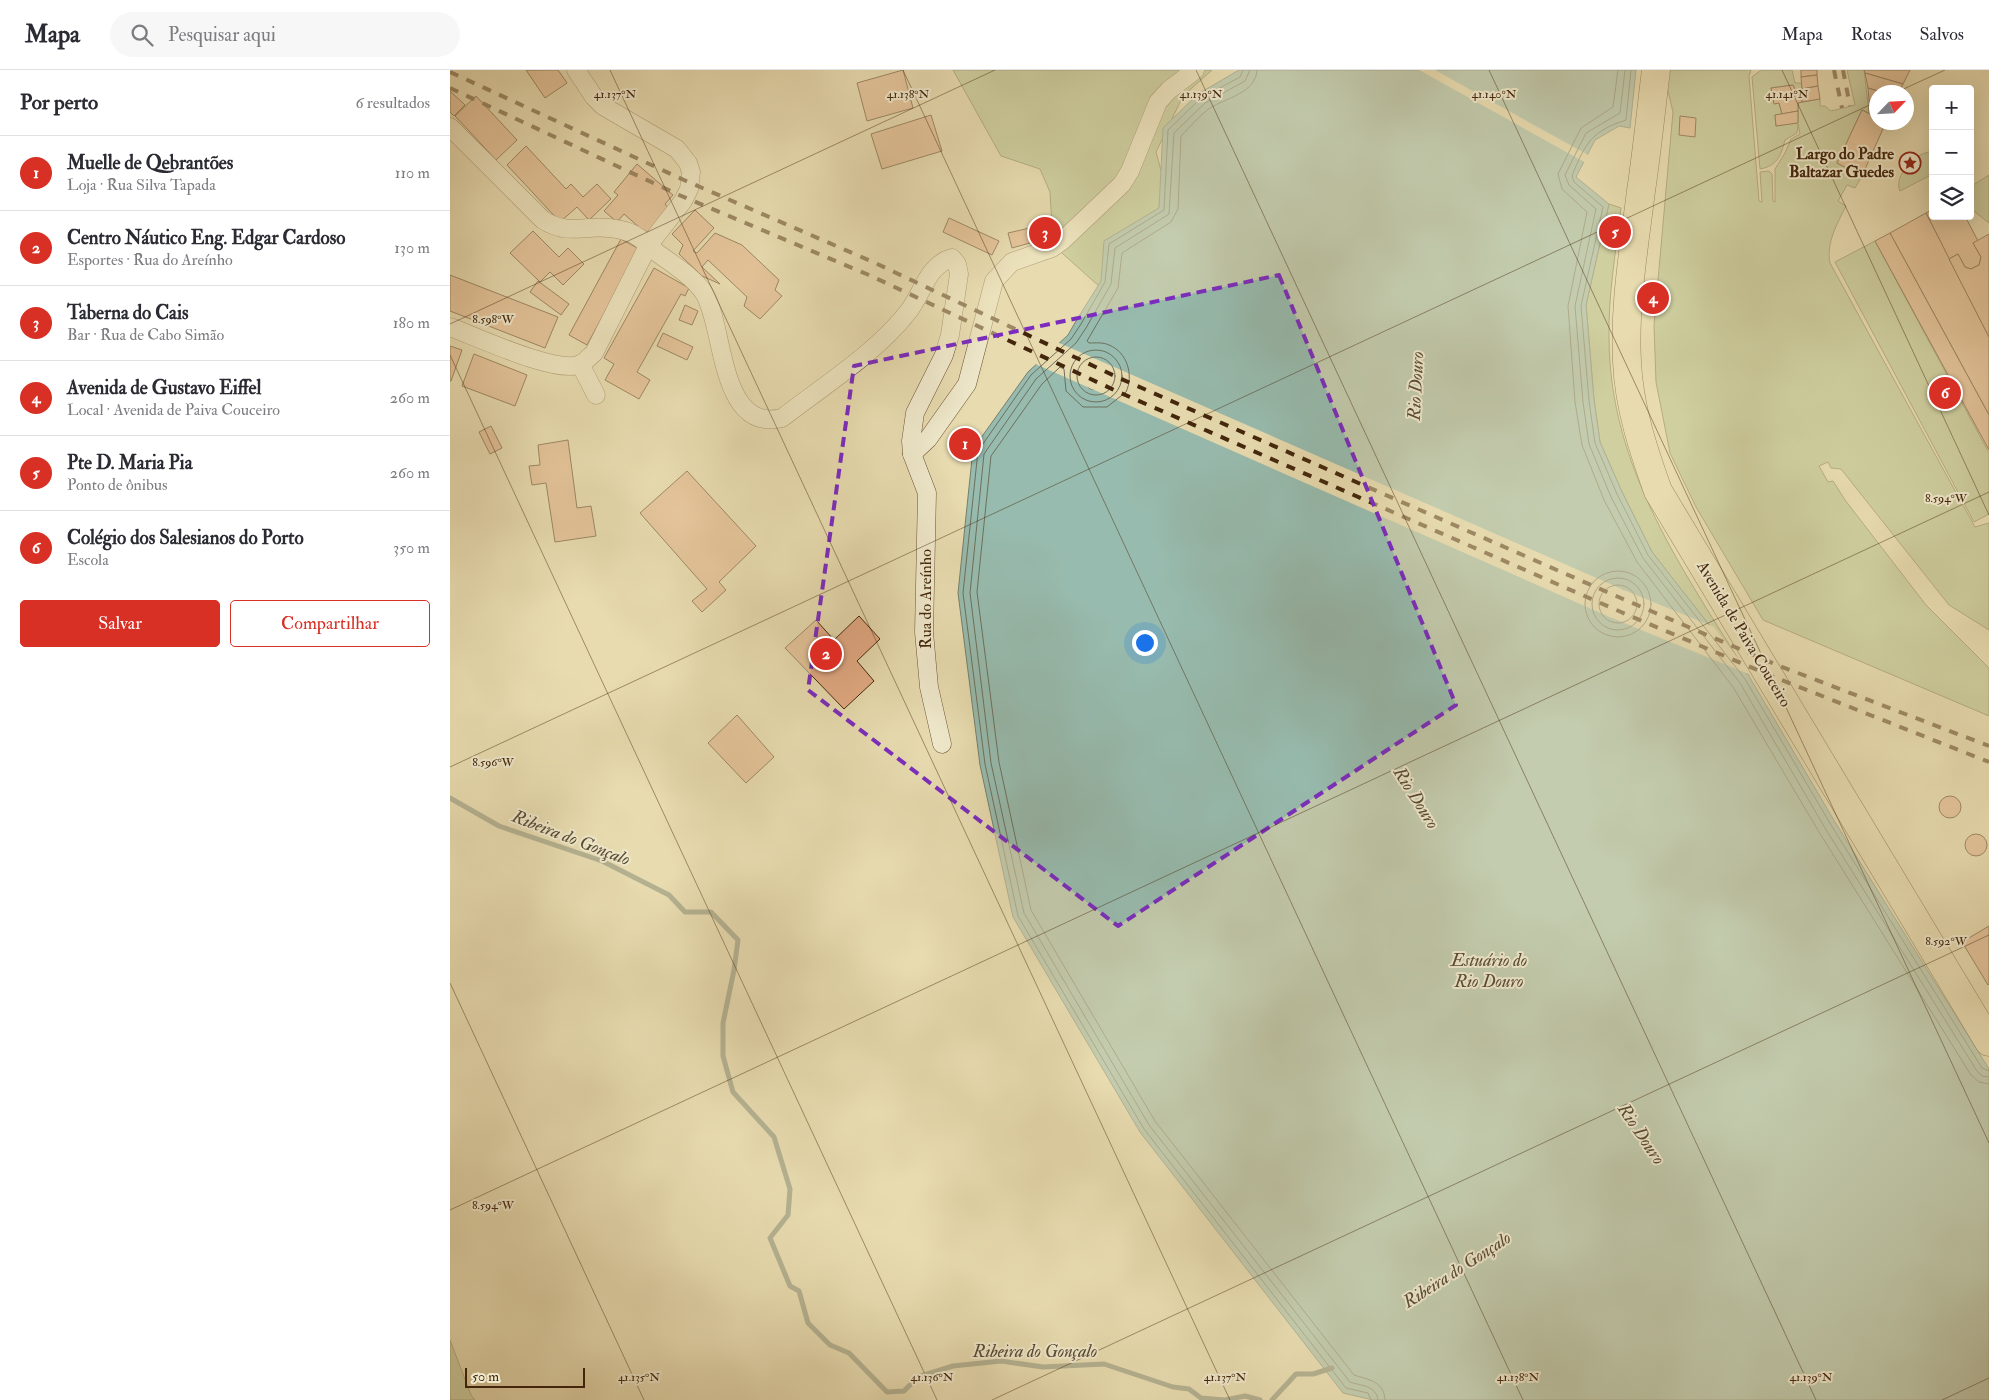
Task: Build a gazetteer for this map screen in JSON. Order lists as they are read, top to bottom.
{
  "streets": {
    "main road": ["Avenida de Paiva Couceiro"],
    "street": ["Rua do Areínho"]
  },
  "water": ["Rio Douro", "Ribeira do Gonçalo", "Estuário do Rio Douro"],
  "places": {
    "place": ["Largo do Padre Baltazar Guedes"]
  },
  "scale_bar": "50 m",
  "north": "top right",
  "page": {
    "header": "Mapa",
    "search": "Pesquisar aqui",
    "nav": ["Mapa", "Rotas", "Salvos"],
    "heading": ["Por perto", "6 resultados"],
    "map_buttons": ["+", "−"],
    "list": [
      {
        "mark": "1",
        "name": "Muelle de Qebrantões",
        "note": "Loja · Rua Silva Tapada",
        "value": "110 m"
      },
      {
        "mark": "2",
        "name": "Centro Náutico Eng. Edgar Cardoso",
        "note": "Esportes · Rua do Areínho",
        "value": "130 m"
      },
      {
        "mark": "3",
        "name": "Taberna do Cais",
        "note": "Bar · Rua de Cabo Simão",
        "value": "180 m"
      },
      {
        "mark": "4",
        "name": "Avenida de Gustavo Eiffel",
        "note": "Local · Avenida de Paiva Couceiro",
        "value": "260 m"
      },
      {
        "mark": "5",
        "name": "Pte D. Maria Pia",
        "note": "Ponto de ônibus",
        "value": "260 m"
      },
      {
        "mark": "6",
        "name": "Colégio dos Salesianos do Porto",
        "note": "Escola",
        "value": "350 m"
      }
    ],
    "pins": [
      "5",
      "3",
      "4",
      "6",
      "1",
      "2"
    ],
    "buttons": ["Salvar", "Compartilhar"],
    "scale": "50 m"
  },
  "coordinates": [
    "41.137°N",
    "41.138°N",
    "41.139°N",
    "41.140°N",
    "41.141°N",
    "8.598°W",
    "8.594°W",
    "8.596°W",
    "8.592°W",
    "41.135°N",
    "41.136°N"
  ]
}
